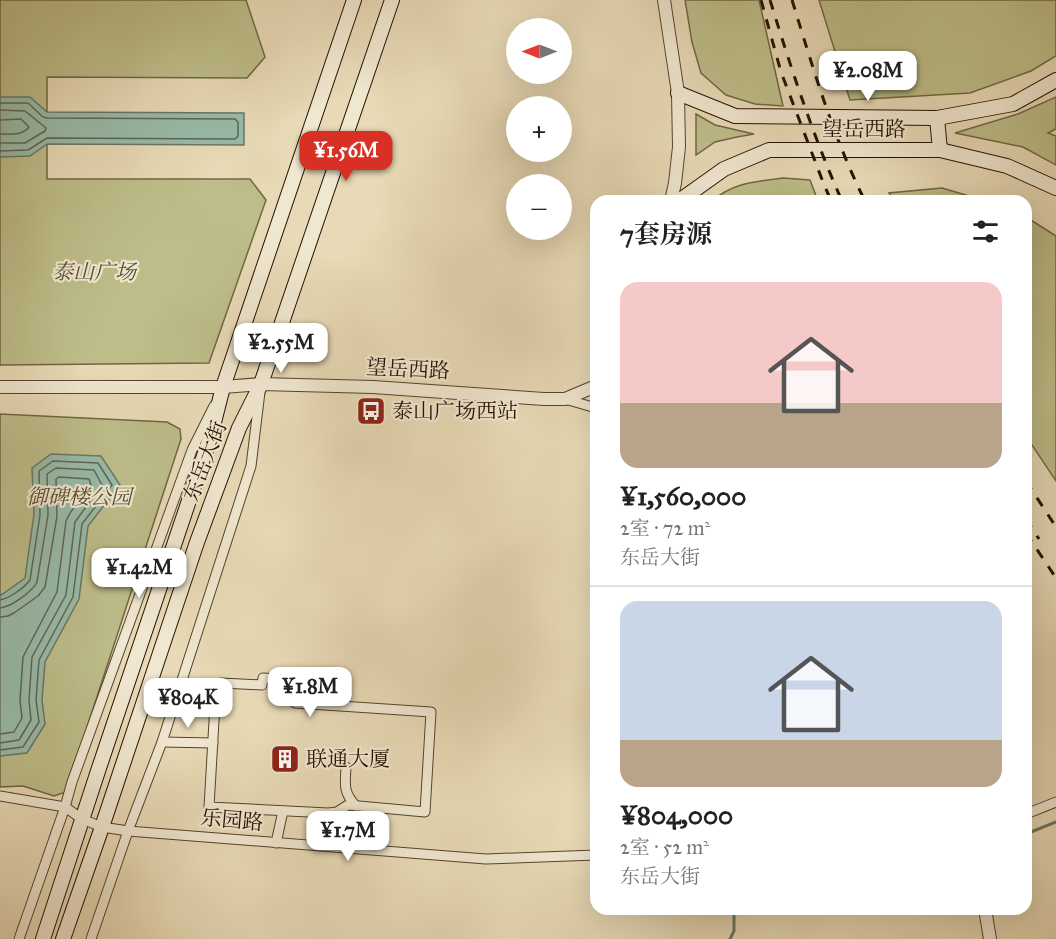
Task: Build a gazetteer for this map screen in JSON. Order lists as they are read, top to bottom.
{
  "streets": {
    "main road": ["望岳西路", "东岳大街"],
    "street": ["乐园路"]
  },
  "crossings": [
    ["望岳西路", "东岳大街"],
    ["东岳大街", "乐园路"]
  ],
  "parks": ["泰山广场", "御碑楼公园"],
  "places": {
    "bus stop": ["泰山广场西站"],
    "building": ["联通大厦"]
  },
  "north": "left",
  "page": {
    "map_buttons": ["+", "−"],
    "price": [
      "¥2.08M",
      "¥1.56M",
      "¥2.55M",
      "¥1.42M",
      "¥1.8M",
      "¥804K",
      "¥1.7M"
    ],
    "heading": "7套房源",
    "list": [
      {
        "name": "¥1,560,000",
        "note": "2室 · 72 m² · 东岳大街"
      },
      {
        "name": "¥804,000",
        "note": "2室 · 52 m² · 东岳大街"
      }
    ]
  }
}
